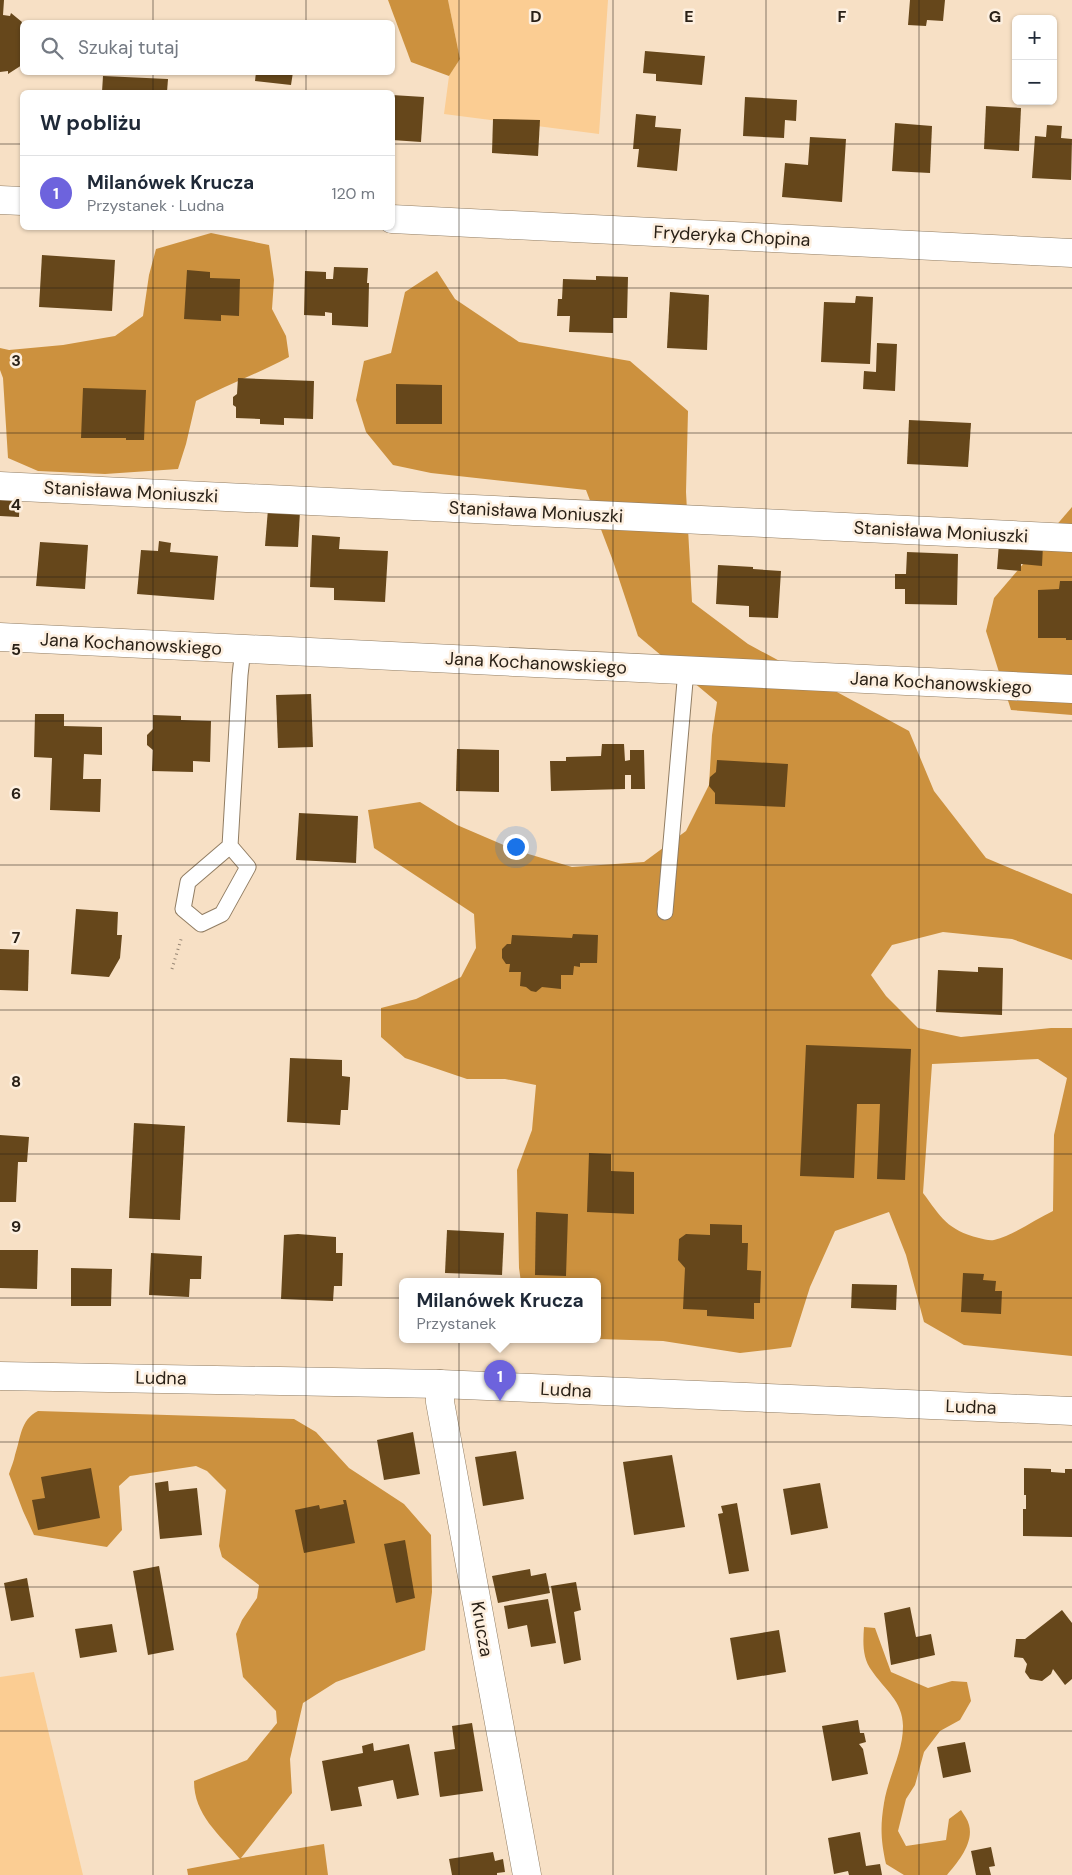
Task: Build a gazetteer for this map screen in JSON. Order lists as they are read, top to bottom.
{
  "streets": {
    "street": [
      "Fryderyka Chopina",
      "Stanisława Moniuszki",
      "Jana Kochanowskiego",
      "Ludna",
      "Krucza"
    ]
  },
  "crossings": [
    ["Ludna", "Krucza"]
  ],
  "page": {
    "map_buttons": ["+", "−"],
    "search": "Szukaj tutaj",
    "heading": "W pobliżu",
    "list": [
      {
        "mark": "1",
        "name": "Milanówek Krucza",
        "note": "Przystanek · Ludna",
        "value": "120 m"
      }
    ],
    "popup": ["Milanówek Krucza", "Przystanek"],
    "pins": "1"
  },
  "grid": {
    "columns": [
      "D",
      "E",
      "F",
      "G"
    ],
    "rows": [
      "3",
      "4",
      "5",
      "6",
      "7",
      "8",
      "9"
    ]
  }
}
